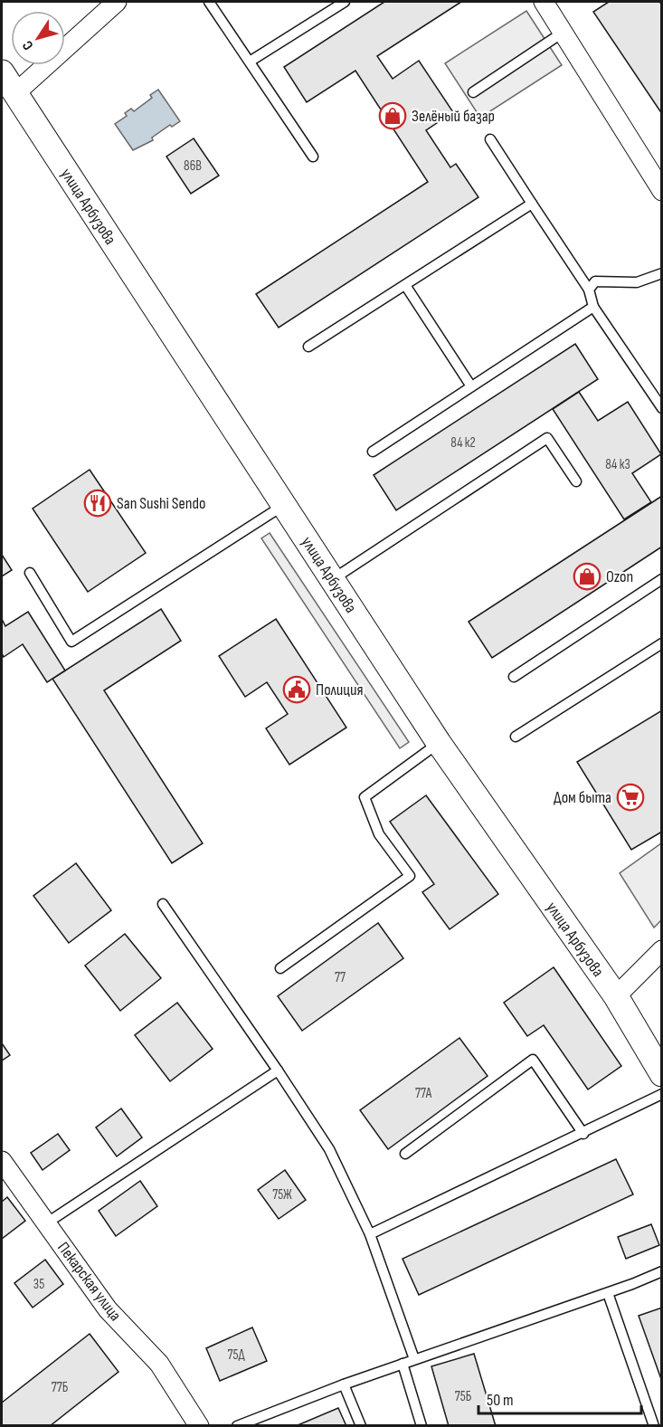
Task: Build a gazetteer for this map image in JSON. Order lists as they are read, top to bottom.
{
  "streets": {
    "street": ["улица Арбузова", "Пекарская улица"]
  },
  "places": {
    "shop": ["Зелёный базар", "Ozon"],
    "restaurant": ["San Sushi Sendo"],
    "public building": ["Полиция"],
    "supermarket": ["Дом быта"]
  },
  "house_numbers": [
    "86В",
    "84 к2",
    "84 к3",
    "77",
    "77А",
    "75Ж",
    "35",
    "75Д",
    "77Б",
    "75Б"
  ],
  "scale_bar": "50 m",
  "north": "bottom left"
}
